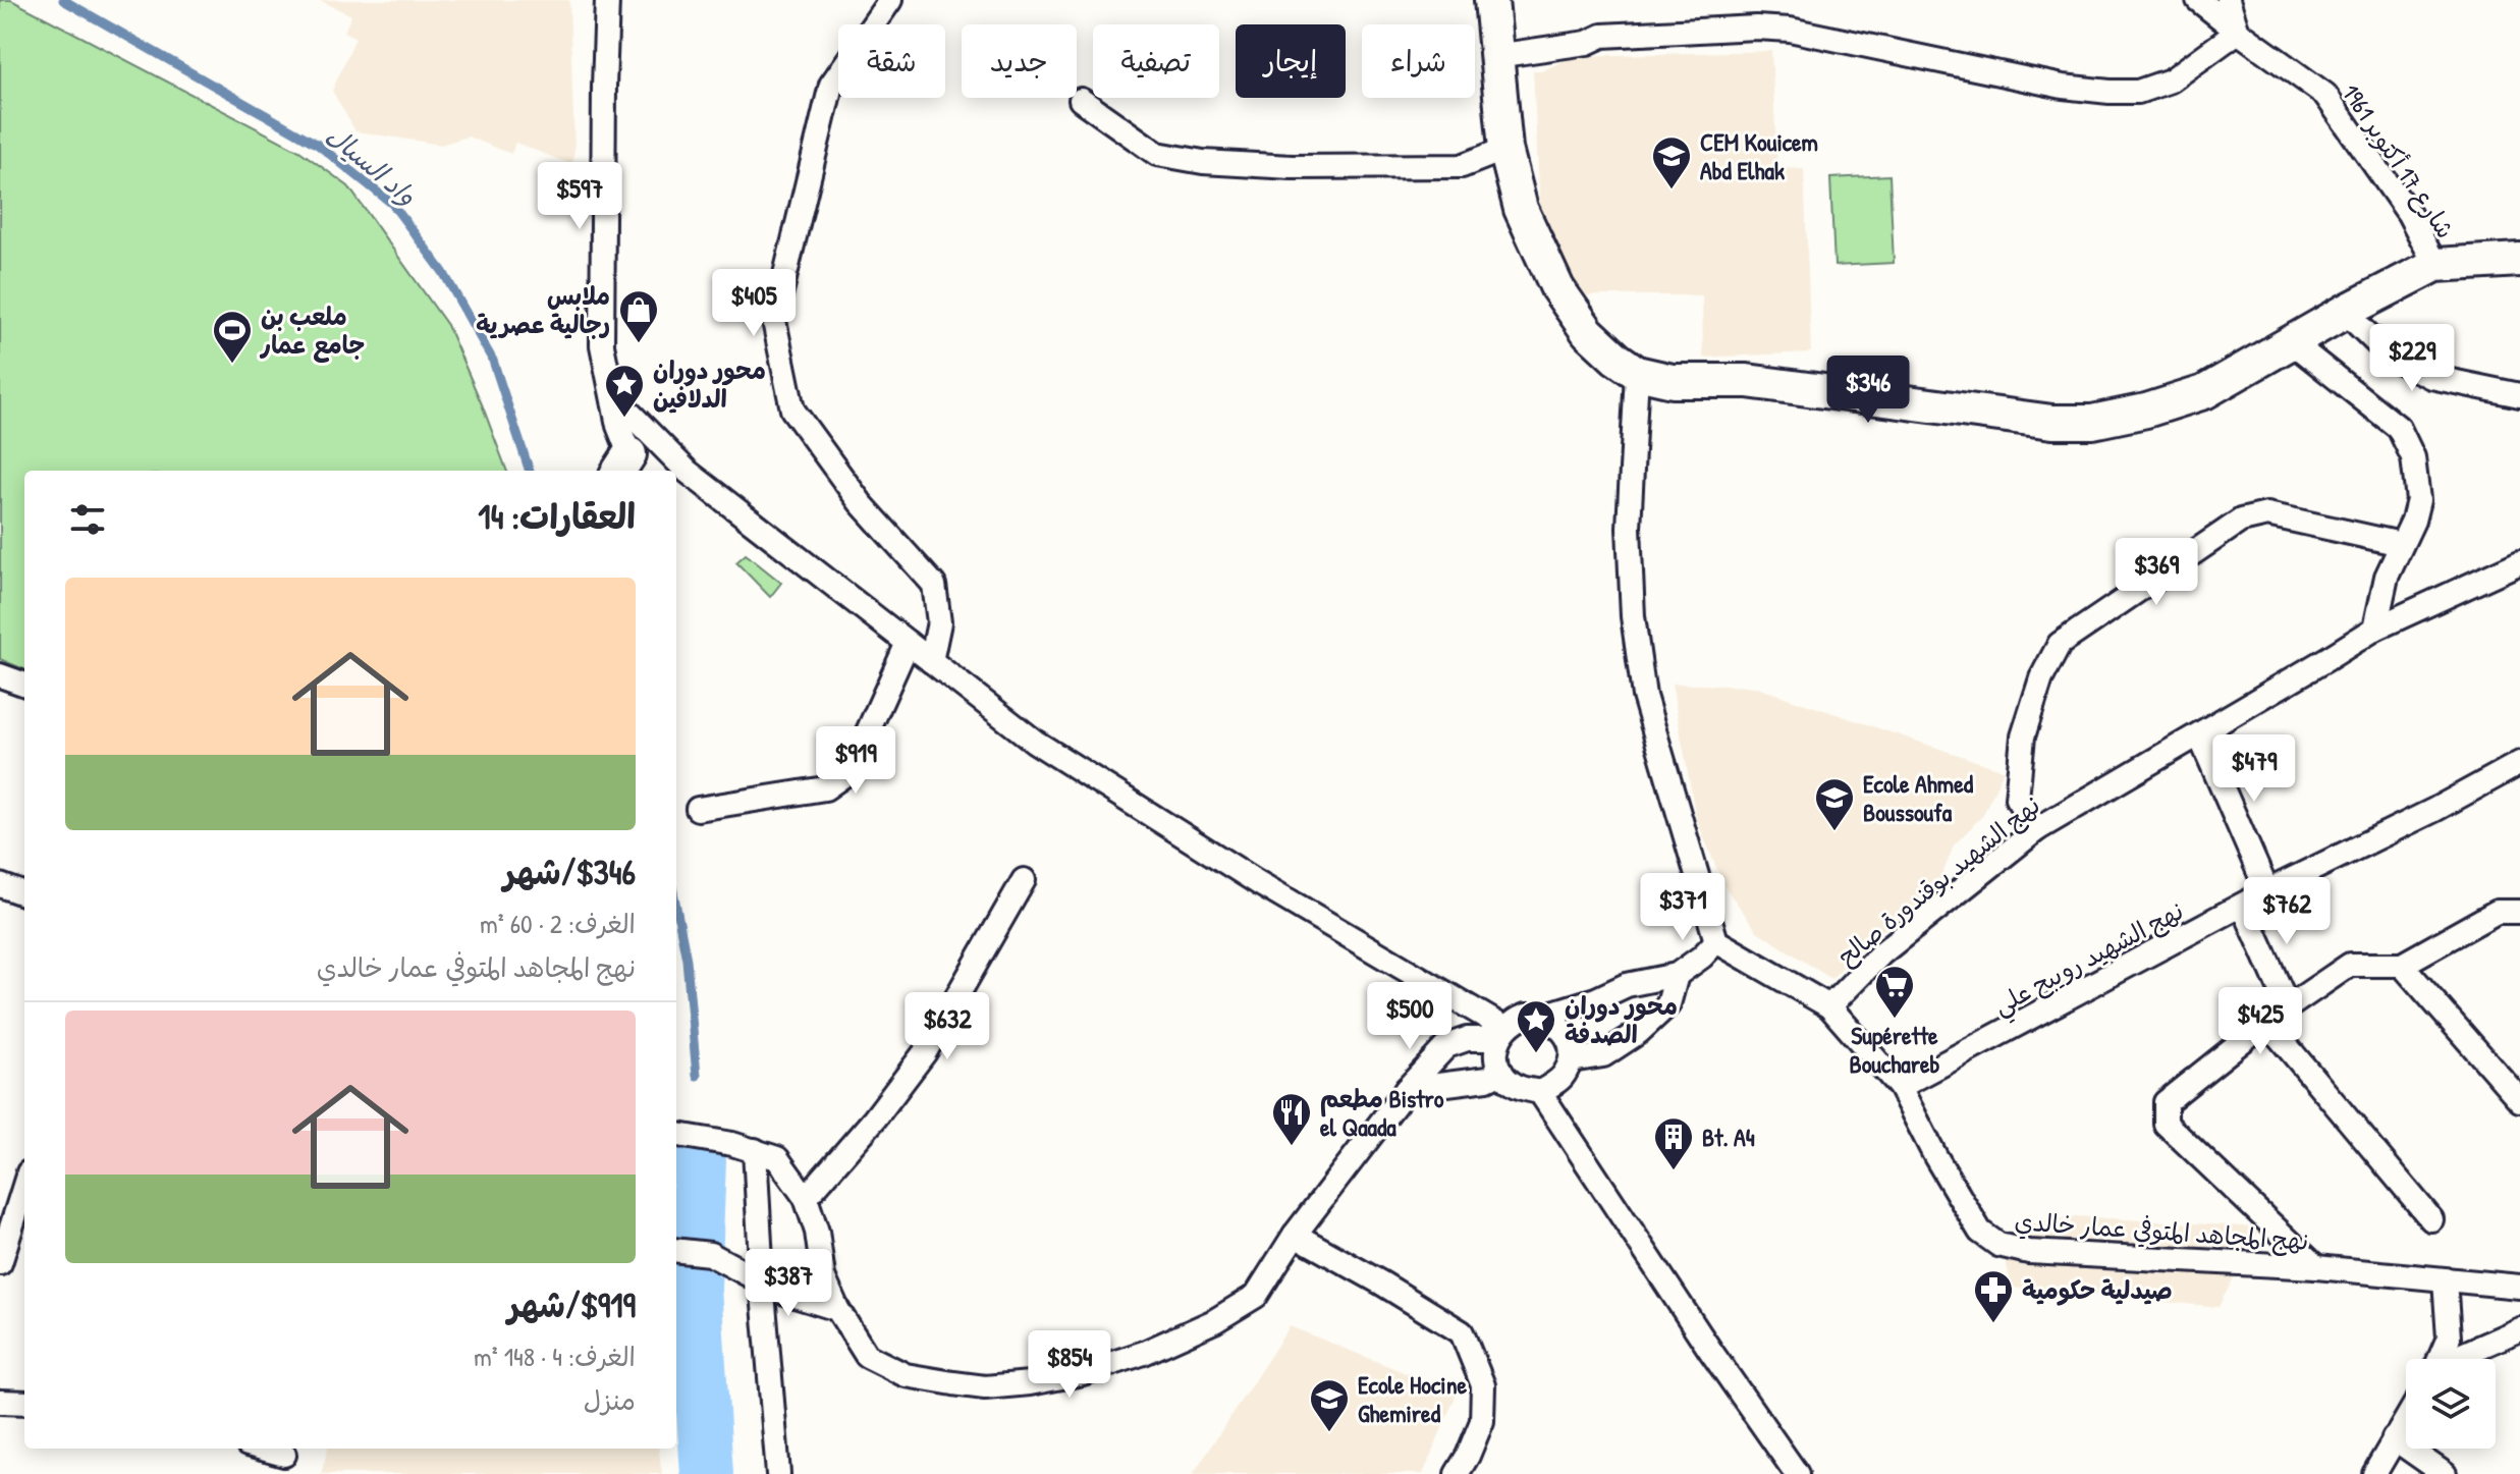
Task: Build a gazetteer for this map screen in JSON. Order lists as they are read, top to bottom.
{
  "streets": {
    "street": [
      "شارع 17 أكتوبر 1961",
      "نهج الشهيد بوقندورة صالح",
      "نهج الشهيد رويبح علي",
      "نهج المجاهد المتوفي عمار خالدي"
    ]
  },
  "crossings": [
    ["نهج الشهيد بوقندورة صالح", "نهج المجاهد المتوفي عمار خالدي"],
    ["نهج الشهيد رويبح علي", "نهج المجاهد المتوفي عمار خالدي"]
  ],
  "water": ["واد السيال"],
  "places": {
    "school or university": ["CEM Kouicem Abd Elhak", "Ecole Ahmed Boussoufa", "Ecole Hocine Ghemired"],
    "shop": ["ملابس رجالية عصرية"],
    "sports": ["ملعب بن جامع عمار"],
    "place": ["محور دوران الدلافين", "محور دوران الصدفة"],
    "supermarket": ["Supérette Bouchareb"],
    "restaurant": ["مطعم Bistro el Qaada"],
    "building": ["Bt. A4"],
    "pharmacy": ["صيدلية حكومية"]
  },
  "page": {
    "chip": [
      "شراء",
      "إيجار",
      "تصفية",
      "جديد",
      "شقة"
    ],
    "price": [
      "$597",
      "$405",
      "$229",
      "$346",
      "$369",
      "$919",
      "$479",
      "$371",
      "$762",
      "$500",
      "$425",
      "$632",
      "$387",
      "$854"
    ],
    "heading": "العقارات: 14",
    "list": [
      {
        "name": "$346/شهر",
        "note": "الغرف: 2 · 60 m² · نهج المجاهد المتوفي عمار خالدي"
      },
      {
        "name": "$919/شهر",
        "note": "الغرف: 4 · 148 m² · منزل"
      }
    ]
  }
}
